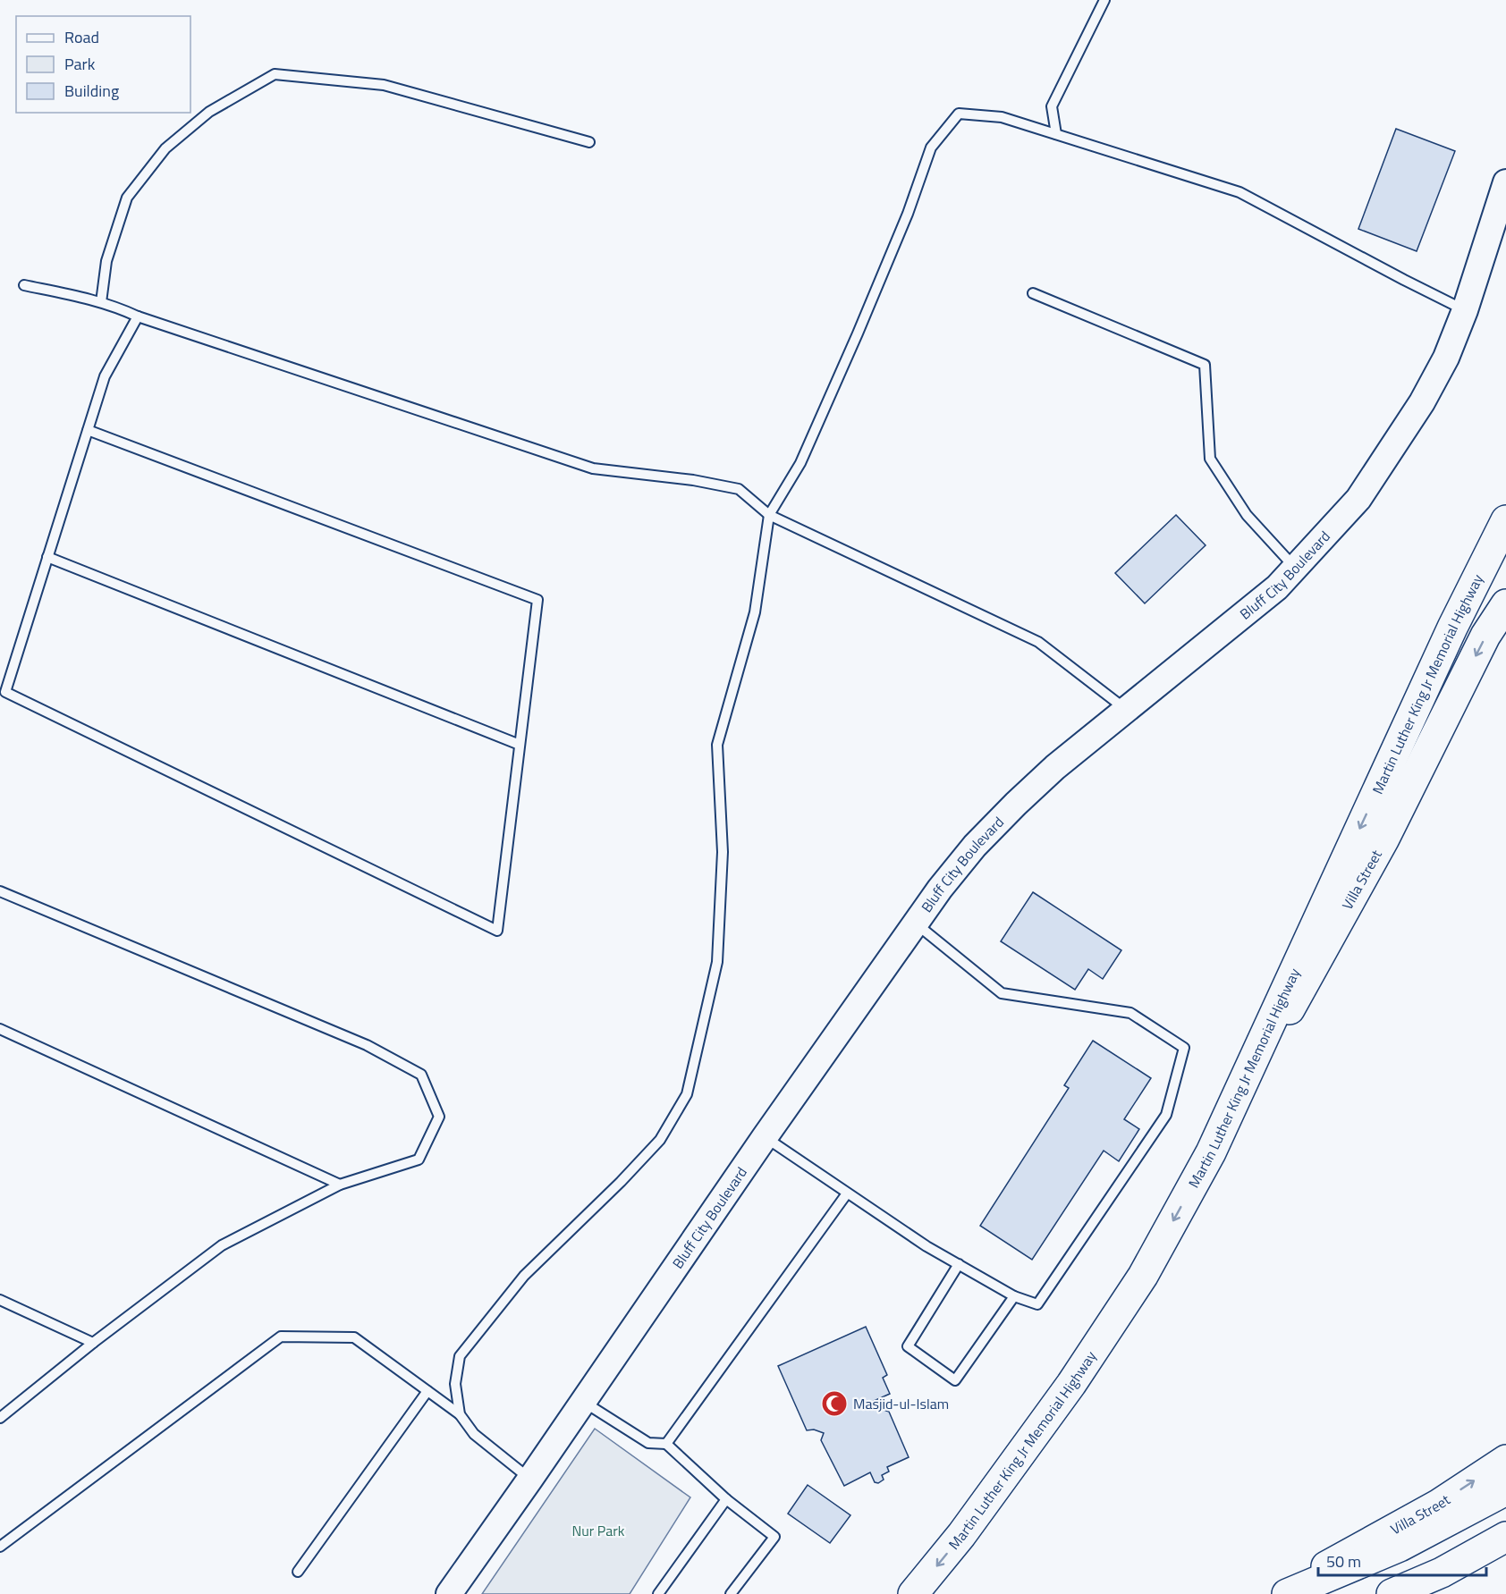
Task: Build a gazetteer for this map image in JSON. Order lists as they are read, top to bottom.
{
  "streets": {
    "main road": ["Martin Luther King Jr Memorial Highway", "Villa Street"],
    "street": ["Bluff City Boulevard"]
  },
  "crossings": [
    ["Martin Luther King Jr Memorial Highway", "Villa Street"]
  ],
  "one_way": ["Martin Luther King Jr Memorial Highway"],
  "parks": ["Nur Park"],
  "places": {
    "mosque": ["Masjid-ul-Islam"]
  },
  "legend": ["Road", "Park", "Building"],
  "scale_bar": "50 m"
}
